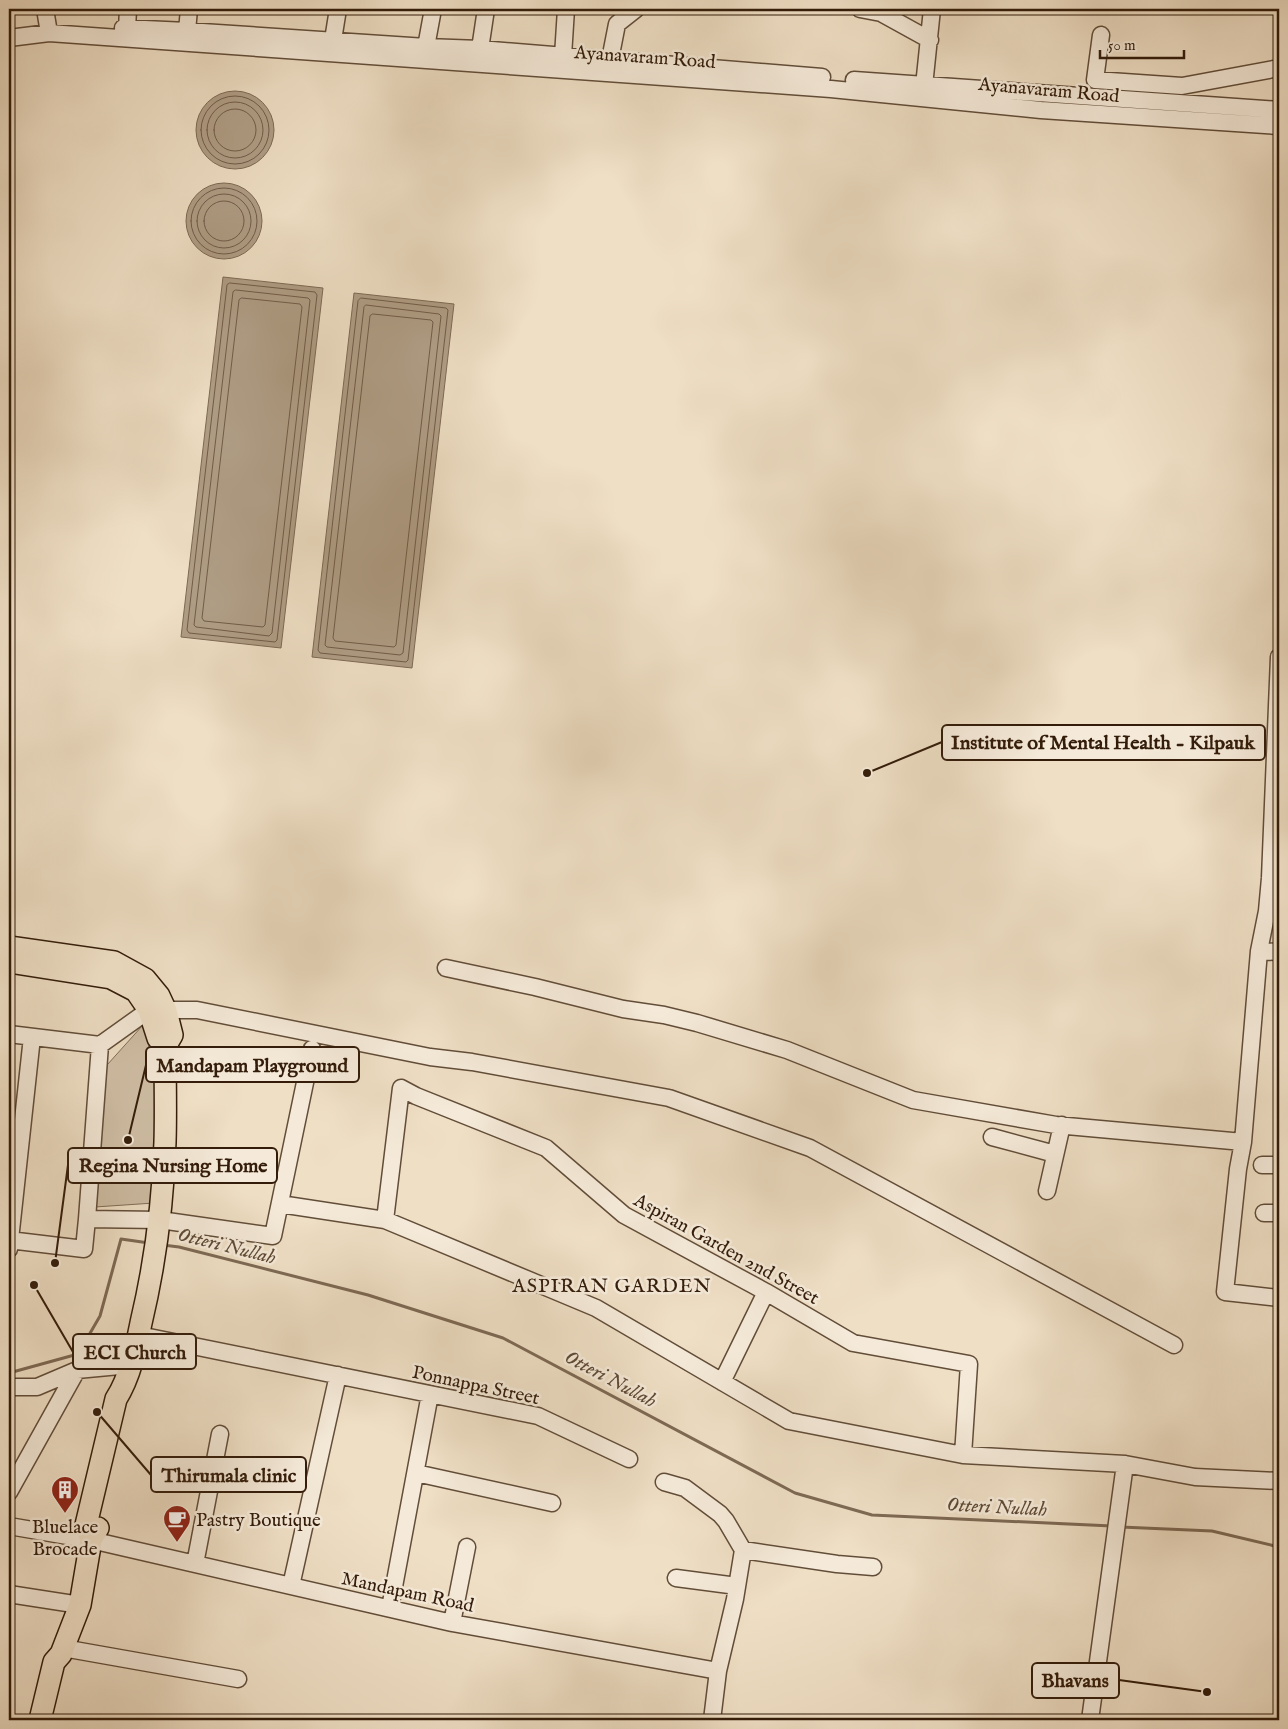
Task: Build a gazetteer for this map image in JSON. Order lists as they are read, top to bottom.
{
  "streets": {
    "street": [
      "Ayanavaram Road",
      "Aspiran Garden 2nd Street",
      "Ponnappa Street",
      "Mandapam Road"
    ]
  },
  "districts": ["ASPIRAN GARDEN"],
  "water": ["Otteri Nullah"],
  "places": {
    "other": [
      "Institute of Mental Health - Kilpauk",
      "Mandapam Playground",
      "Regina Nursing Home",
      "ECI Church",
      "Thirumala clinic",
      "Bhavans"
    ],
    "building": ["Bluelace Brocade"],
    "cafe": ["Pastry Boutique"]
  },
  "scale_bar": "50 m"
}
